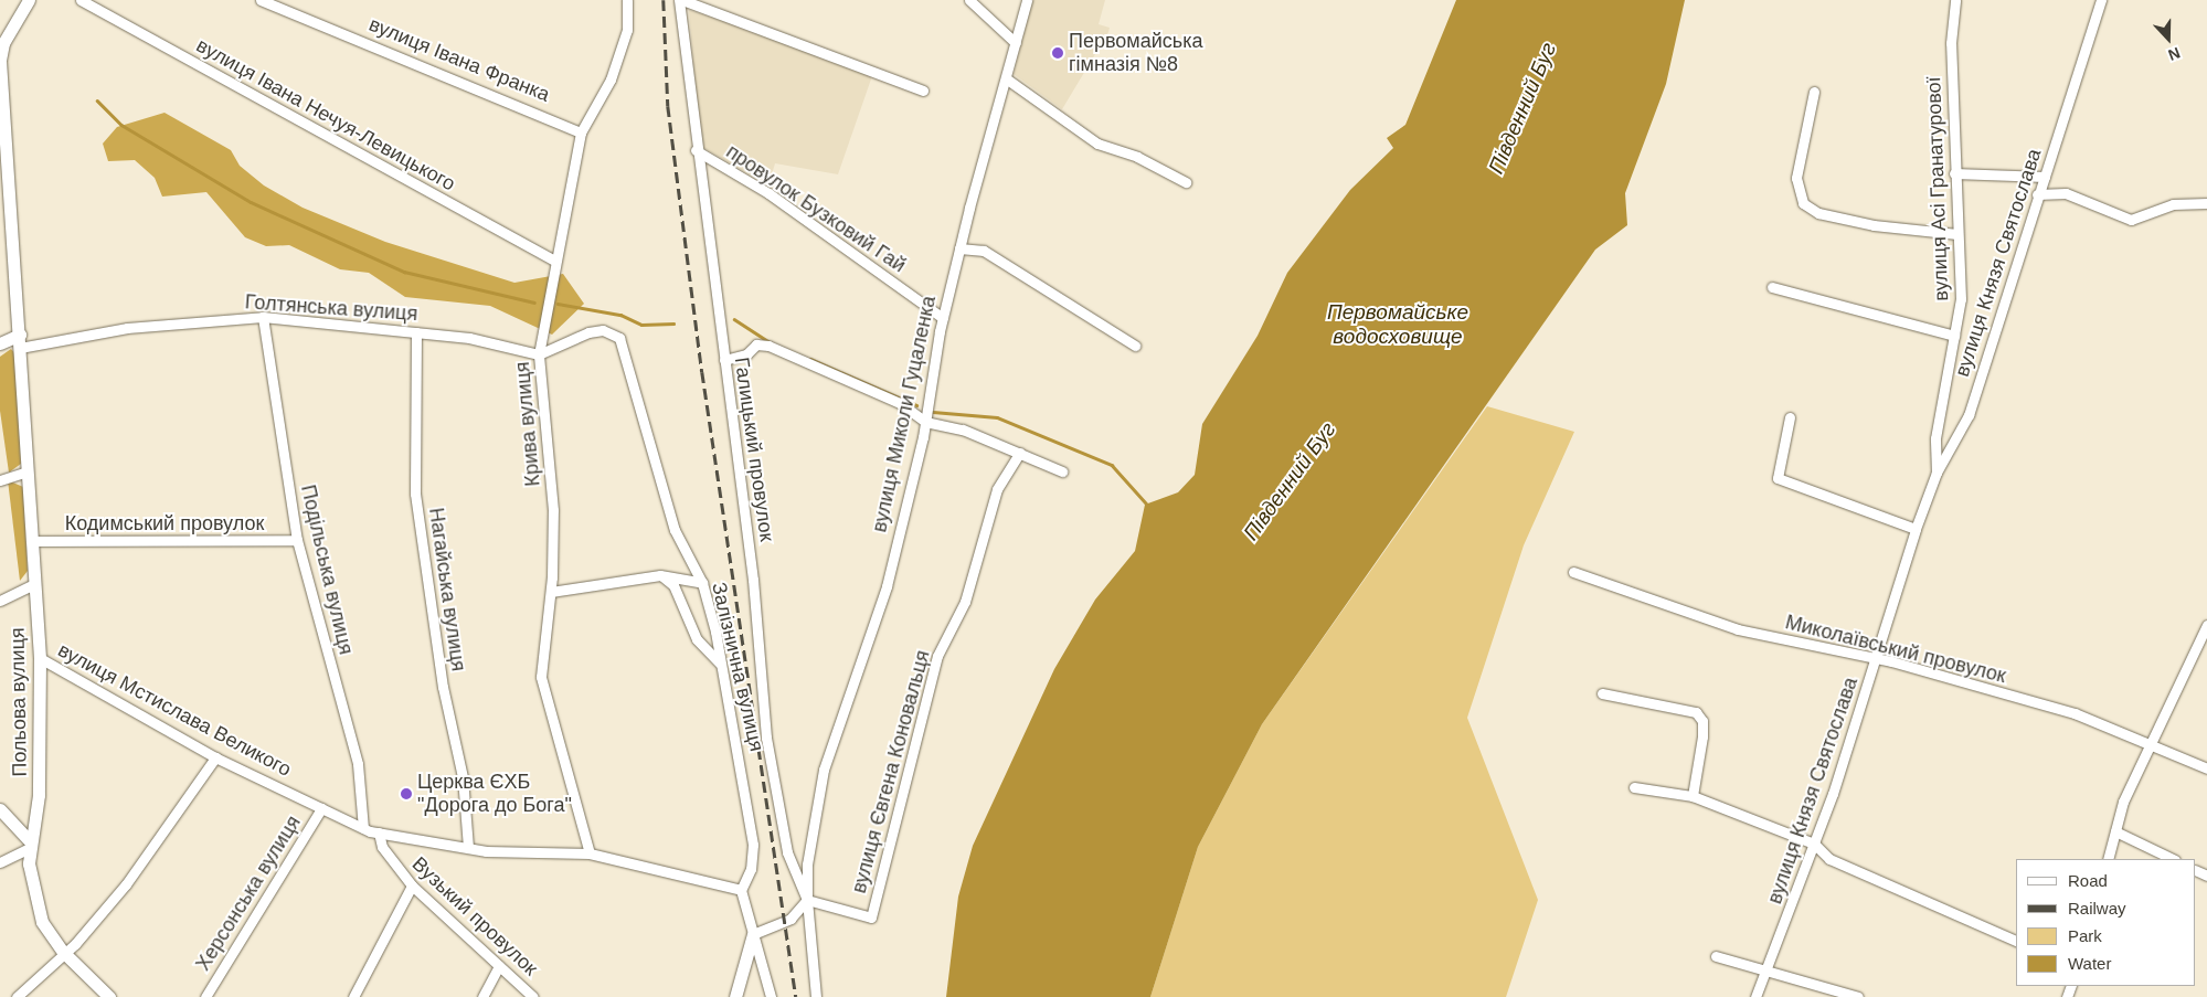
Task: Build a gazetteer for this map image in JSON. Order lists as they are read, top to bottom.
{
  "streets": {
    "street": [
      "вулиця Івана Франка",
      "вулиця Івана Нечуя-Левицького",
      "вулиця Асі Гранатурової",
      "провулок Бузковий Гай",
      "вулиця Князя Святослава",
      "Голтянська вулиця",
      "вулиця Миколи Гуцаленка",
      "Крива вулиця",
      "Галицький провулок",
      "Кодимський провулок",
      "Подільська вулиця",
      "Нагайська вулиця",
      "Миколаївський провулок",
      "Залізнична вулиця",
      "Польова вулиця",
      "вулиця Мстислава Великого",
      "вулиця Євгена Коновальця",
      "Херсонська вулиця",
      "Вузький провулок"
    ]
  },
  "crossings": [
    ["вулиця Івана Франка", "Крива вулиця"],
    ["вулиця Івана Нечуя-Левицького", "Крива вулиця"],
    ["вулиця Асі Гранатурової", "вулиця Князя Святослава"],
    ["провулок Бузковий Гай", "вулиця Миколи Гуцаленка"],
    ["провулок Бузковий Гай", "Галицький провулок"],
    ["вулиця Князя Святослава", "Миколаївський провулок"],
    ["Голтянська вулиця", "Крива вулиця"],
    ["Голтянська вулиця", "Подільська вулиця"],
    ["Голтянська вулиця", "Нагайська вулиця"],
    ["Голтянська вулиця", "Залізнична вулиця"],
    ["Голтянська вулиця", "Польова вулиця"],
    ["вулиця Миколи Гуцаленка", "Галицький провулок"],
    ["вулиця Миколи Гуцаленка", "вулиця Євгена Коновальця"],
    ["Крива вулиця", "Залізнична вулиця"],
    ["Крива вулиця", "вулиця Мстислава Великого"],
    ["Галицький провулок", "вулиця Євгена Коновальця"],
    ["Кодимський провулок", "Подільська вулиця"],
    ["Кодимський провулок", "Польова вулиця"],
    ["Подільська вулиця", "вулиця Мстислава Великого"],
    ["Нагайська вулиця", "вулиця Мстислава Великого"],
    ["Залізнична вулиця", "вулиця Мстислава Великого"],
    ["Польова вулиця", "вулиця Мстислава Великого"],
    ["вулиця Мстислава Великого", "Херсонська вулиця"],
    ["вулиця Мстислава Великого", "Вузький провулок"]
  ],
  "water": ["Південний Буг", "Первомайське водосховище"],
  "places": ["Первомайська гімназія №8", "Церква ЄХБ \"Дорога до Бога\""],
  "legend": [
    "Road",
    "Railway",
    "Park",
    "Water"
  ],
  "north": "bottom"
}
